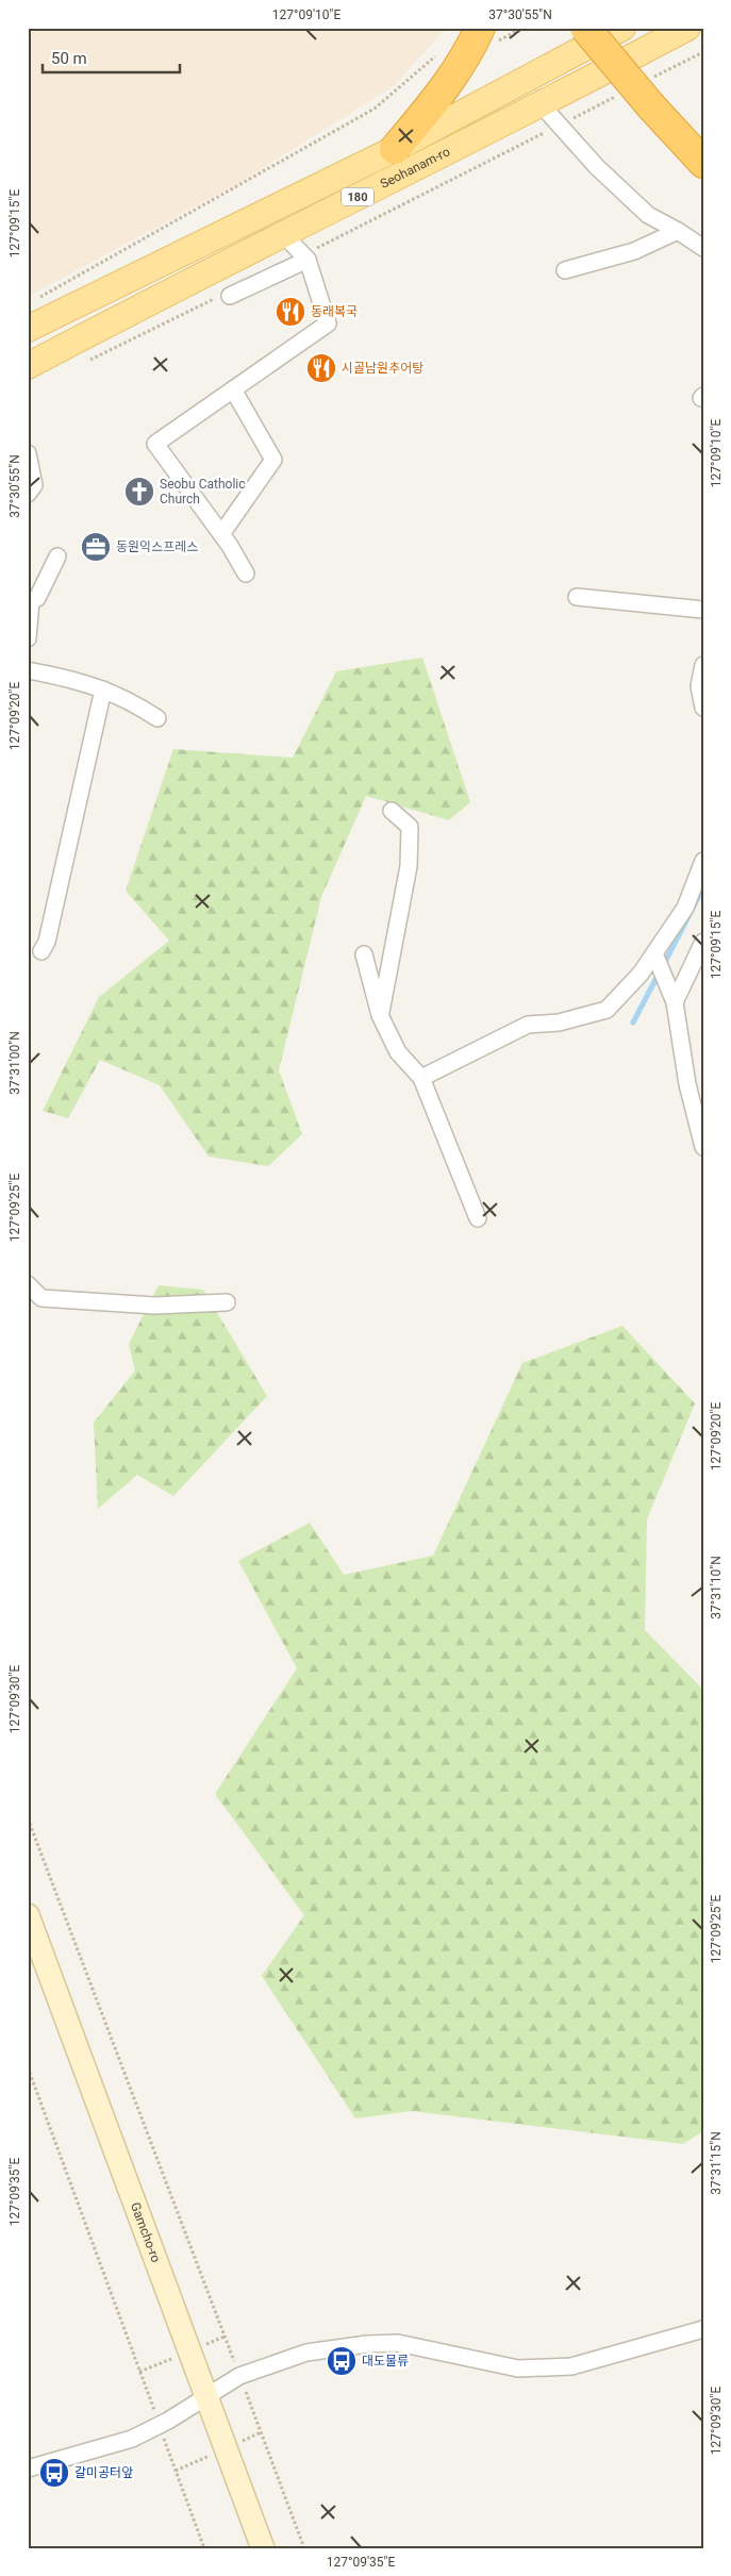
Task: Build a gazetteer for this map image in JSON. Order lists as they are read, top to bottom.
{
  "streets": {
    "main road": ["Seohanam-ro", "180", "Gamcho-ro"]
  },
  "places": {
    "restaurant": ["동래복국", "시골남원추어탕"],
    "church": ["Seobu Catholic Church"],
    "office": ["동원익스프레스"],
    "bus stop": ["대도물류", "갈미공터앞"]
  },
  "scale_bar": "50 m",
  "coordinates": [
    "127°09'10\"E",
    "37°30'55\"N",
    "127°09'15\"E",
    "127°09'20\"E",
    "37°31'00\"N",
    "127°09'25\"E",
    "37°31'10\"N",
    "127°09'30\"E",
    "37°31'15\"N",
    "127°09'35\"E"
  ]
}
